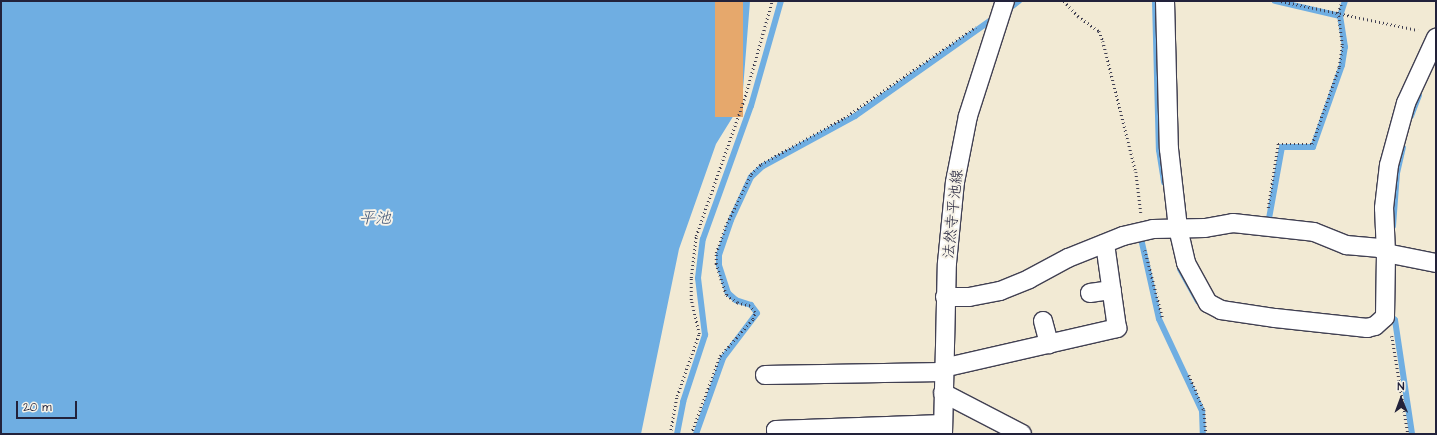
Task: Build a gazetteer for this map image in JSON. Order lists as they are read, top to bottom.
{
  "streets": {
    "street": ["法然寺平池線"]
  },
  "water": ["平池"],
  "scale_bar": "20 m",
  "north": "top"
}
